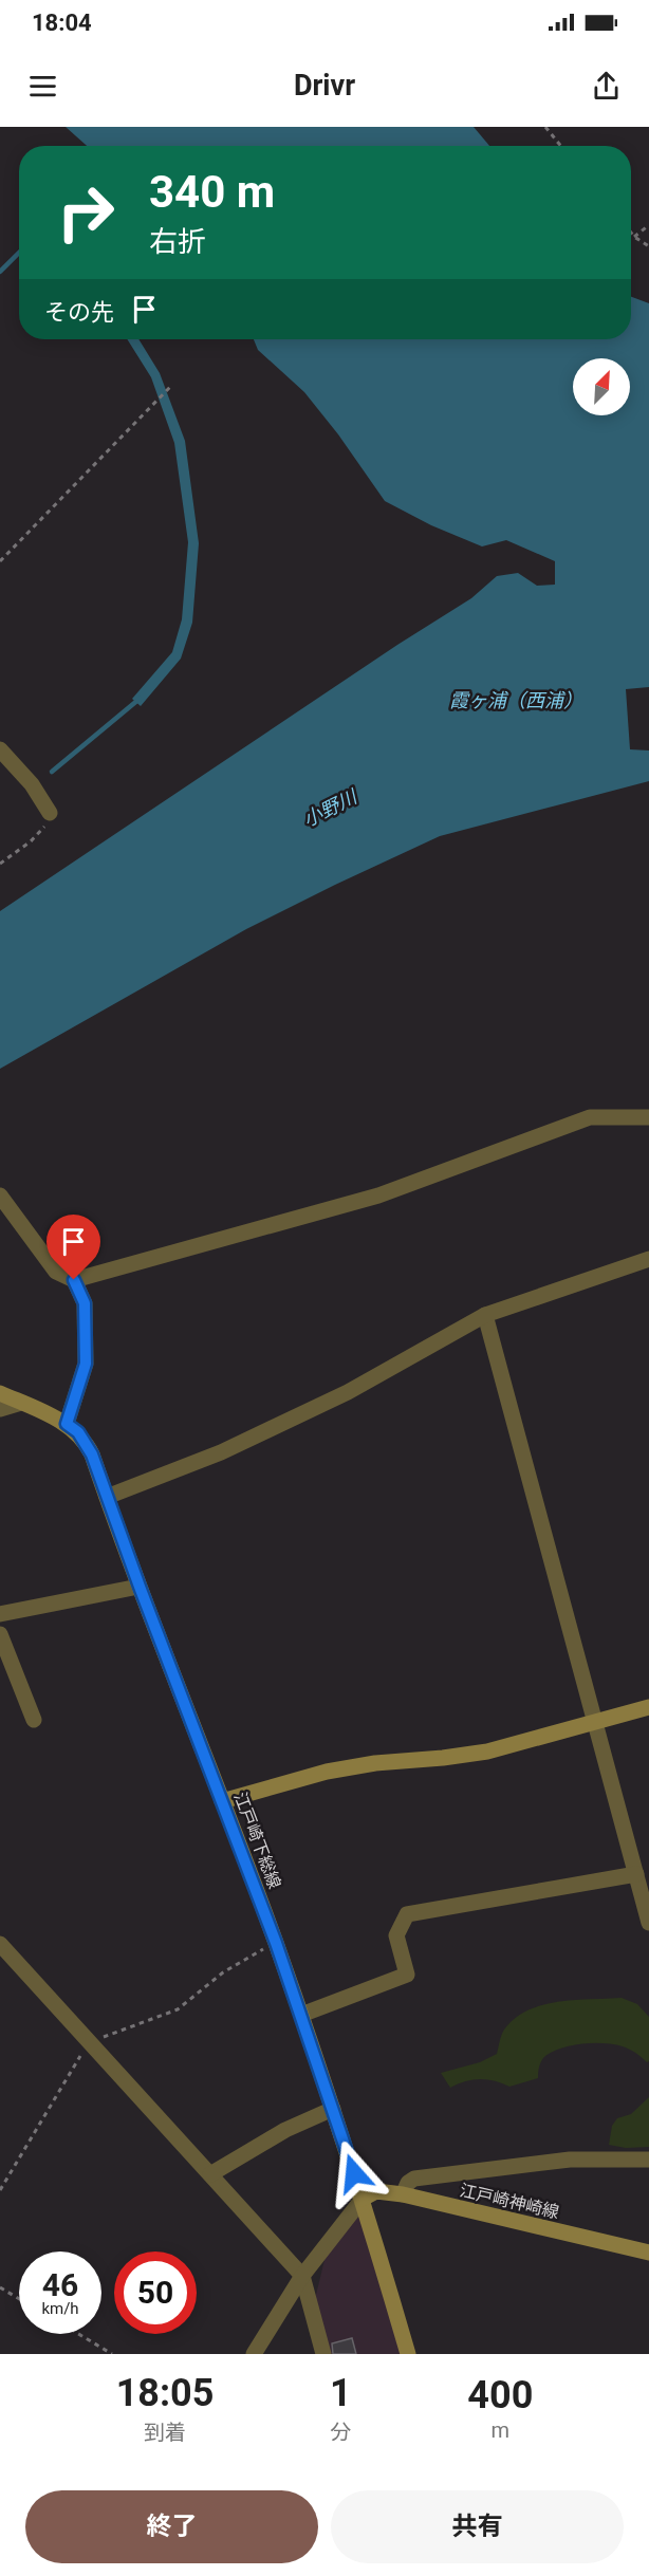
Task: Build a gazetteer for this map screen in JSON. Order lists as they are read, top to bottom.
{
  "streets": {
    "main road": ["江戸崎下総線", "江戸崎神崎線"]
  },
  "crossings": [
    ["江戸崎下総線", "江戸崎神崎線"]
  ],
  "water": ["霞ヶ浦（西浦）", "小野川"],
  "north": "top right",
  "page": {
    "status": "18:04",
    "header": "Drivr",
    "turn": ["340 m", "右折"],
    "then": "その先",
    "speed": "46 km/h",
    "limit": "50",
    "eta": [
      "18:05",
      "到着",
      "1",
      "分",
      "400",
      "m"
    ],
    "buttons": ["終了", "共有"]
  }
}
